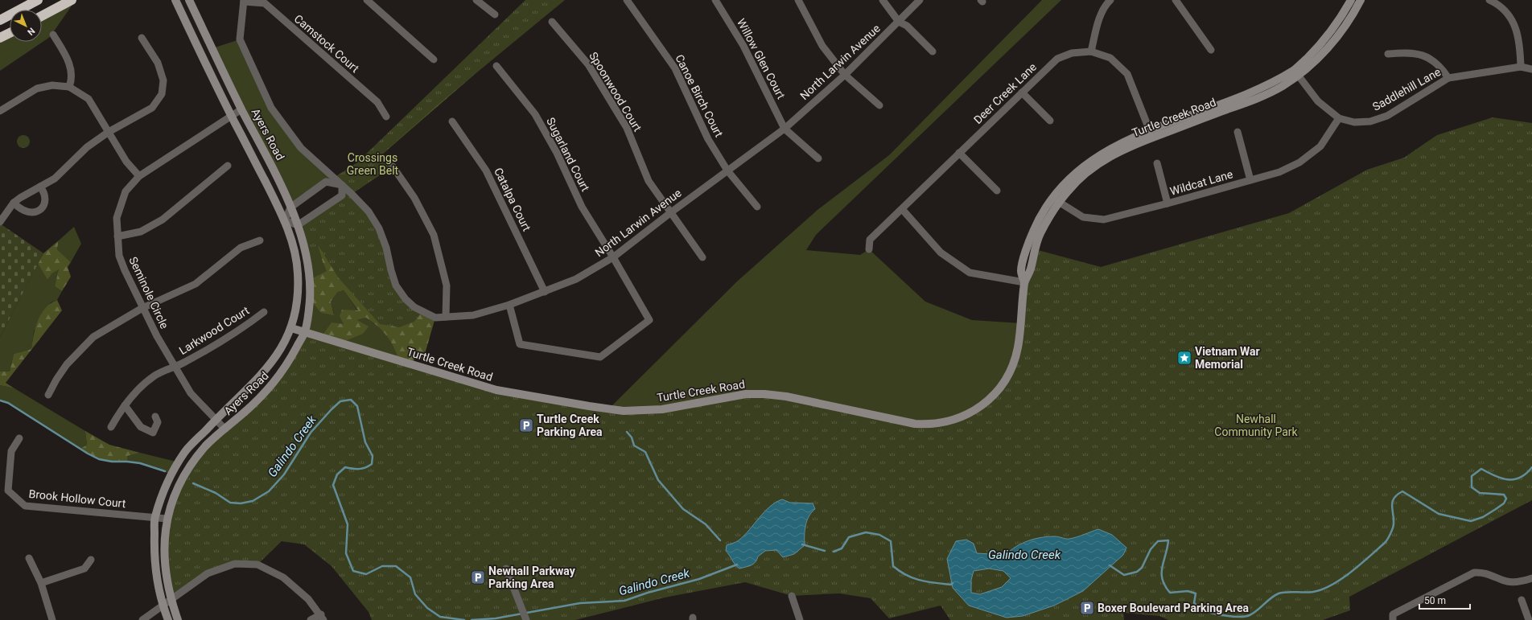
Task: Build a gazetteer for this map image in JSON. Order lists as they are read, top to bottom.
{
  "streets": {
    "street": [
      "Camstock Court",
      "Willow Glen Court",
      "North Larwin Avenue",
      "Saddlehill Lane",
      "Spoonwood Court",
      "Deer Creek Lane",
      "Canoe Birch Court",
      "Turtle Creek Road",
      "Ayers Road",
      "Sugarland Court",
      "Wildcat Lane",
      "Catalpa Court",
      "Seminole Circle",
      "Larkwood Court",
      "Brook Hollow Court"
    ]
  },
  "crossings": [
    ["Camstock Court", "North Larwin Avenue"],
    ["Willow Glen Court", "North Larwin Avenue"],
    ["North Larwin Avenue", "Spoonwood Court"],
    ["North Larwin Avenue", "Canoe Birch Court"],
    ["North Larwin Avenue", "Sugarland Court"],
    ["North Larwin Avenue", "Catalpa Court"],
    ["Saddlehill Lane", "Turtle Creek Road"],
    ["Saddlehill Lane", "Wildcat Lane"],
    ["Deer Creek Lane", "Turtle Creek Road"],
    ["Turtle Creek Road", "Ayers Road"],
    ["Turtle Creek Road", "Wildcat Lane"],
    ["Ayers Road", "Seminole Circle"],
    ["Ayers Road", "Brook Hollow Court"],
    ["Seminole Circle", "Larkwood Court"]
  ],
  "water": ["Galindo Creek"],
  "parks": ["Crossings Green Belt", "Newhall Community Park"],
  "places": {
    "place": ["Vietnam War Memorial"],
    "parking": ["Turtle Creek Parking Area", "Newhall Parkway Parking Area", "Boxer Boulevard Parking Area"]
  },
  "scale_bar": "50 m",
  "north": "bottom right"
}
